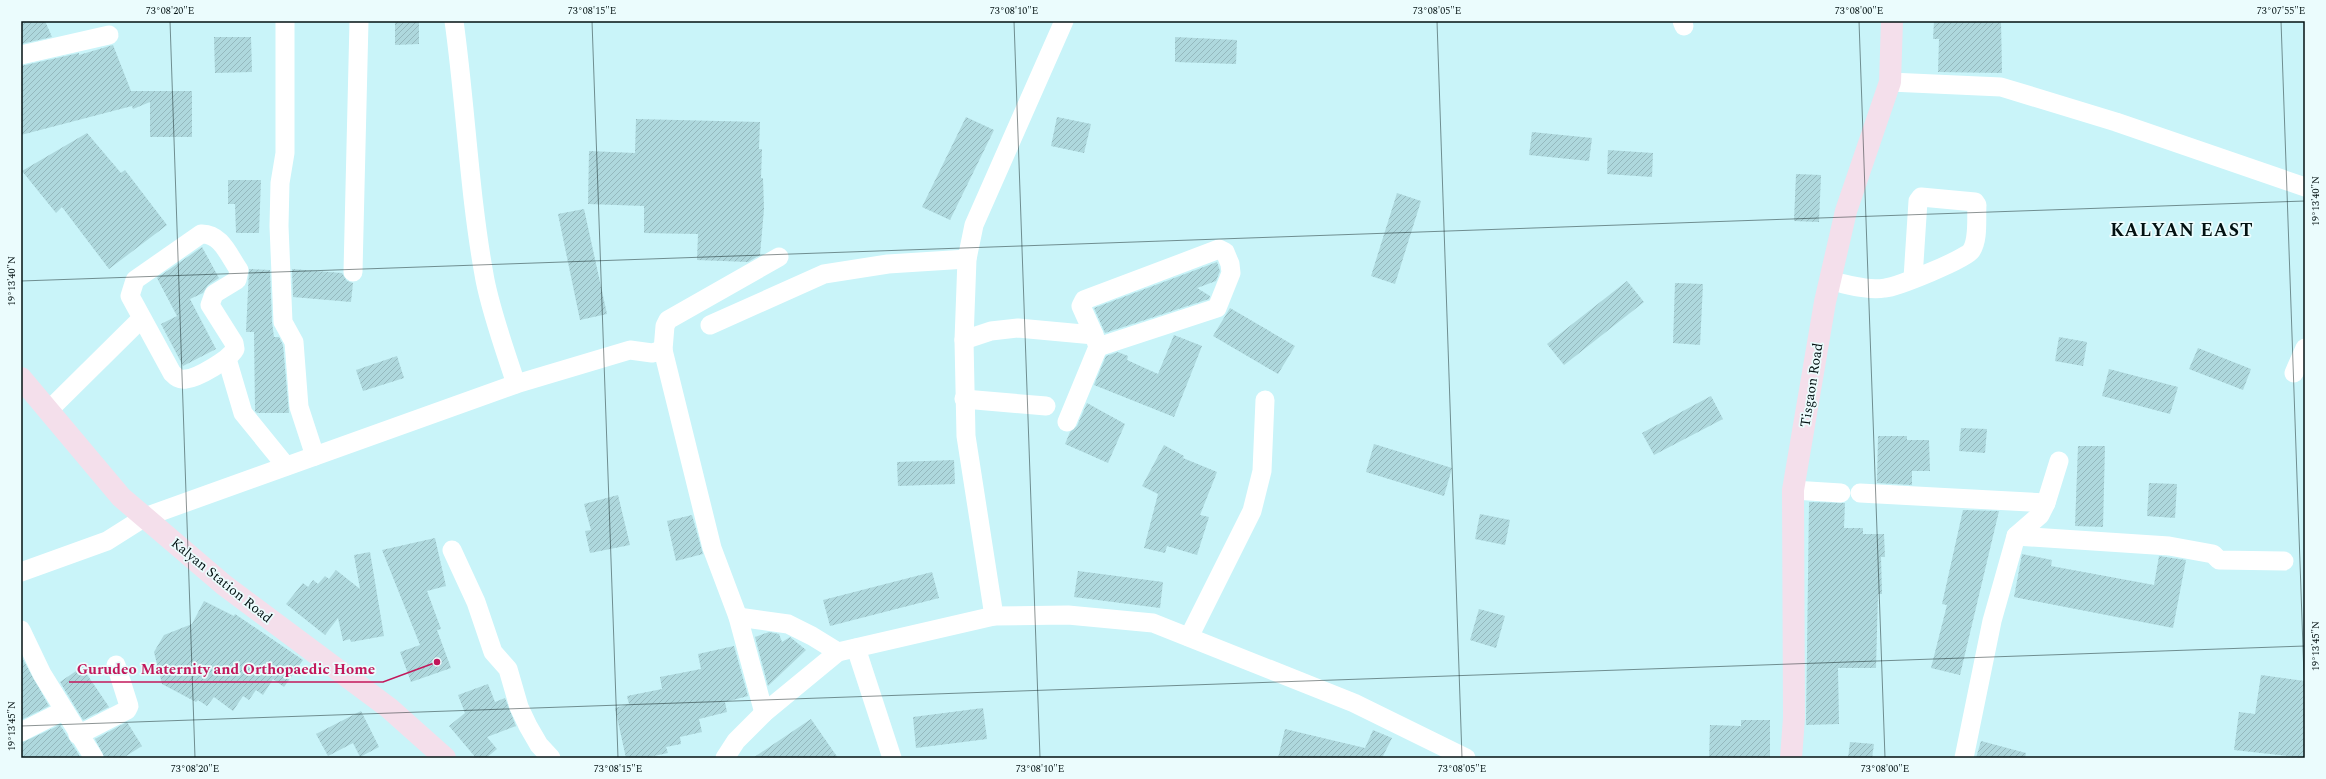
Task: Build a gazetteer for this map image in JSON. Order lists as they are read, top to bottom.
{
  "streets": {
    "street": ["Tisgaon Road", "Kalyan Station Road"]
  },
  "districts": ["KALYAN EAST"],
  "places": ["Gurudeo Maternity and Orthopaedic Home"],
  "coordinates": [
    "73°08'20\"E",
    "73°08'15\"E",
    "73°08'10\"E",
    "73°08'05\"E",
    "73°08'00\"E",
    "73°07'55\"E",
    "19°13'40\"N",
    "19°13'45\"N"
  ]
}
